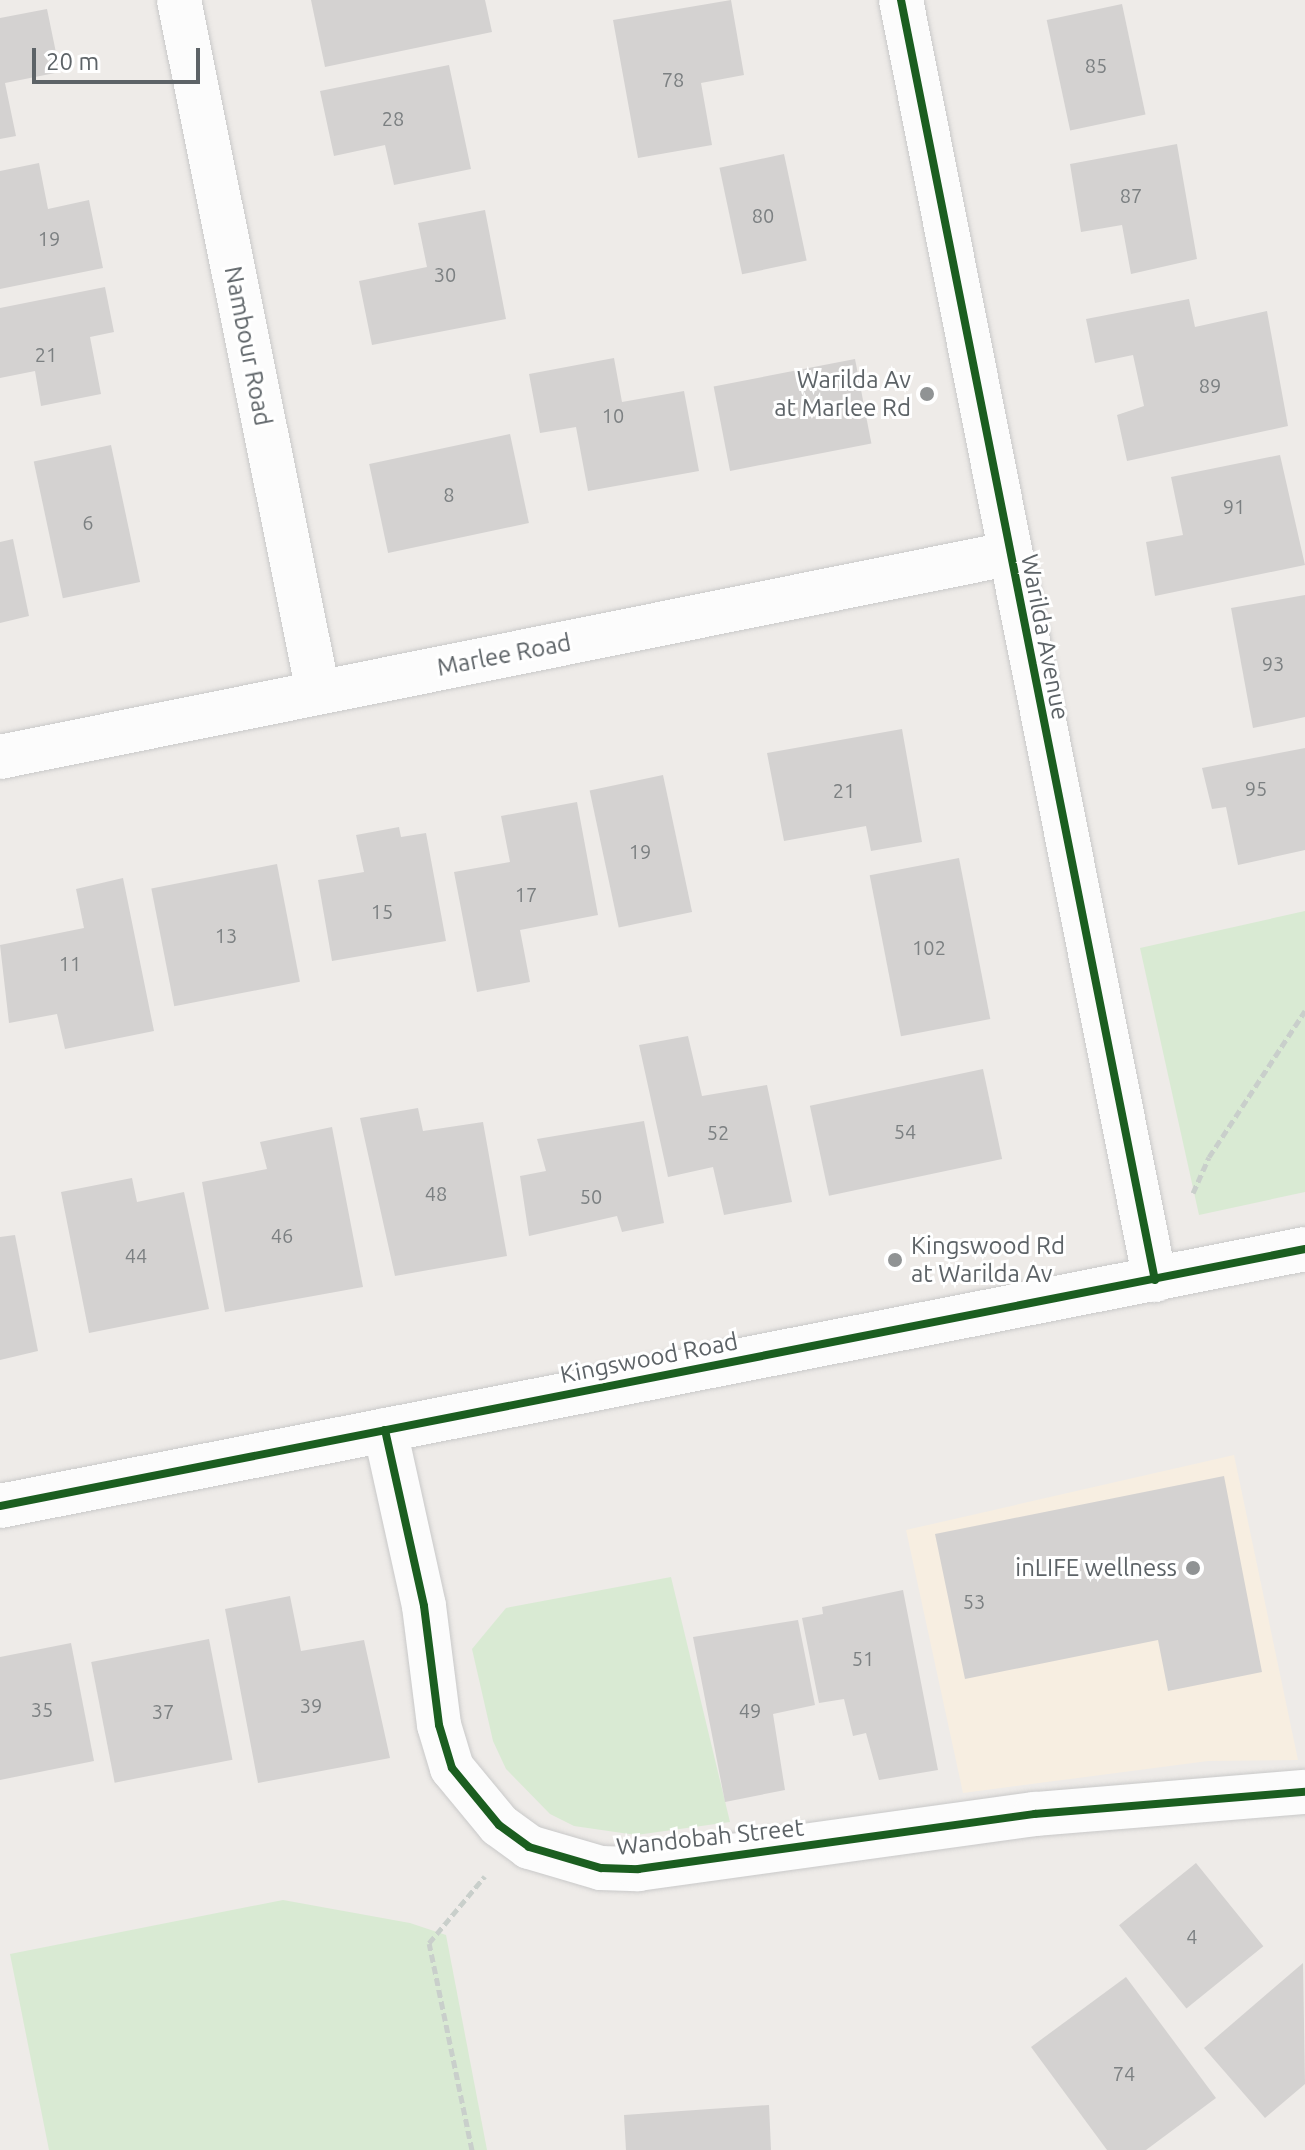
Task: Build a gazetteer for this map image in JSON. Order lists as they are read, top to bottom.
{
  "streets": {
    "street": [
      "Nambour Road",
      "Warilda Avenue",
      "Marlee Road",
      "Kingswood Road",
      "Wandobah Street"
    ]
  },
  "crossings": [
    ["Nambour Road", "Marlee Road"],
    ["Warilda Avenue", "Marlee Road"],
    ["Warilda Avenue", "Kingswood Road"],
    ["Kingswood Road", "Wandobah Street"]
  ],
  "places": ["Warilda Av at Marlee Rd", "Kingswood Rd at Warilda Av", "inLIFE wellness"],
  "house_numbers": [
    "85",
    "78",
    "28",
    "87",
    "80",
    "19",
    "30",
    "21",
    "89",
    "10",
    "8",
    "91",
    "6",
    "93",
    "95",
    "21",
    "19",
    "17",
    "15",
    "13",
    "102",
    "11",
    "54",
    "52",
    "48",
    "50",
    "46",
    "44",
    "53",
    "51",
    "39",
    "35",
    "49",
    "37",
    "4",
    "74"
  ],
  "scale_bar": "20 m"
}
